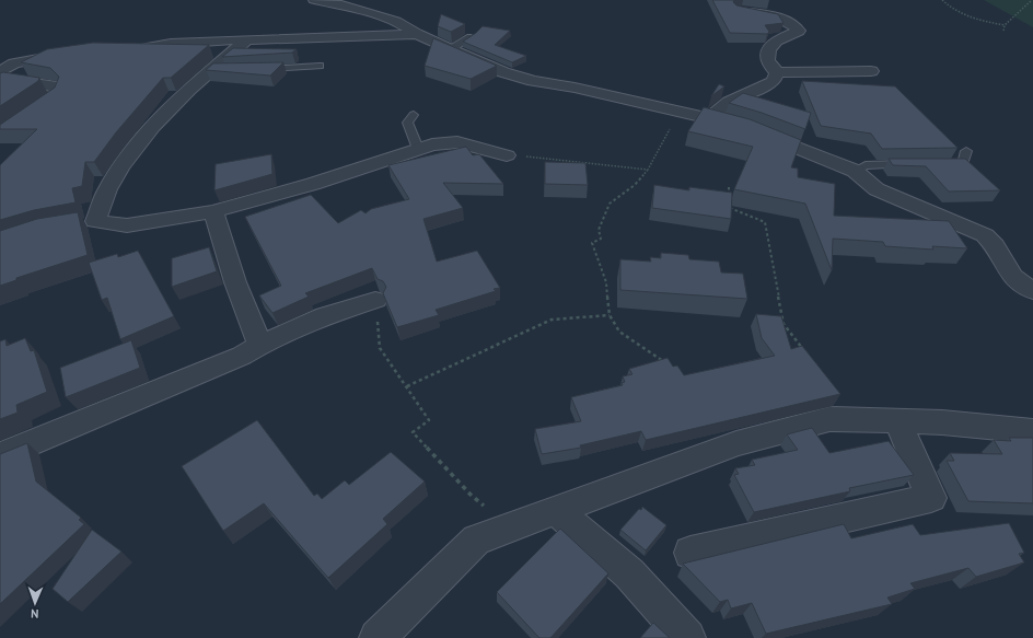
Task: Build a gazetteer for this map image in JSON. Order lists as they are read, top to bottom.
{
  "north": "bottom"
}
